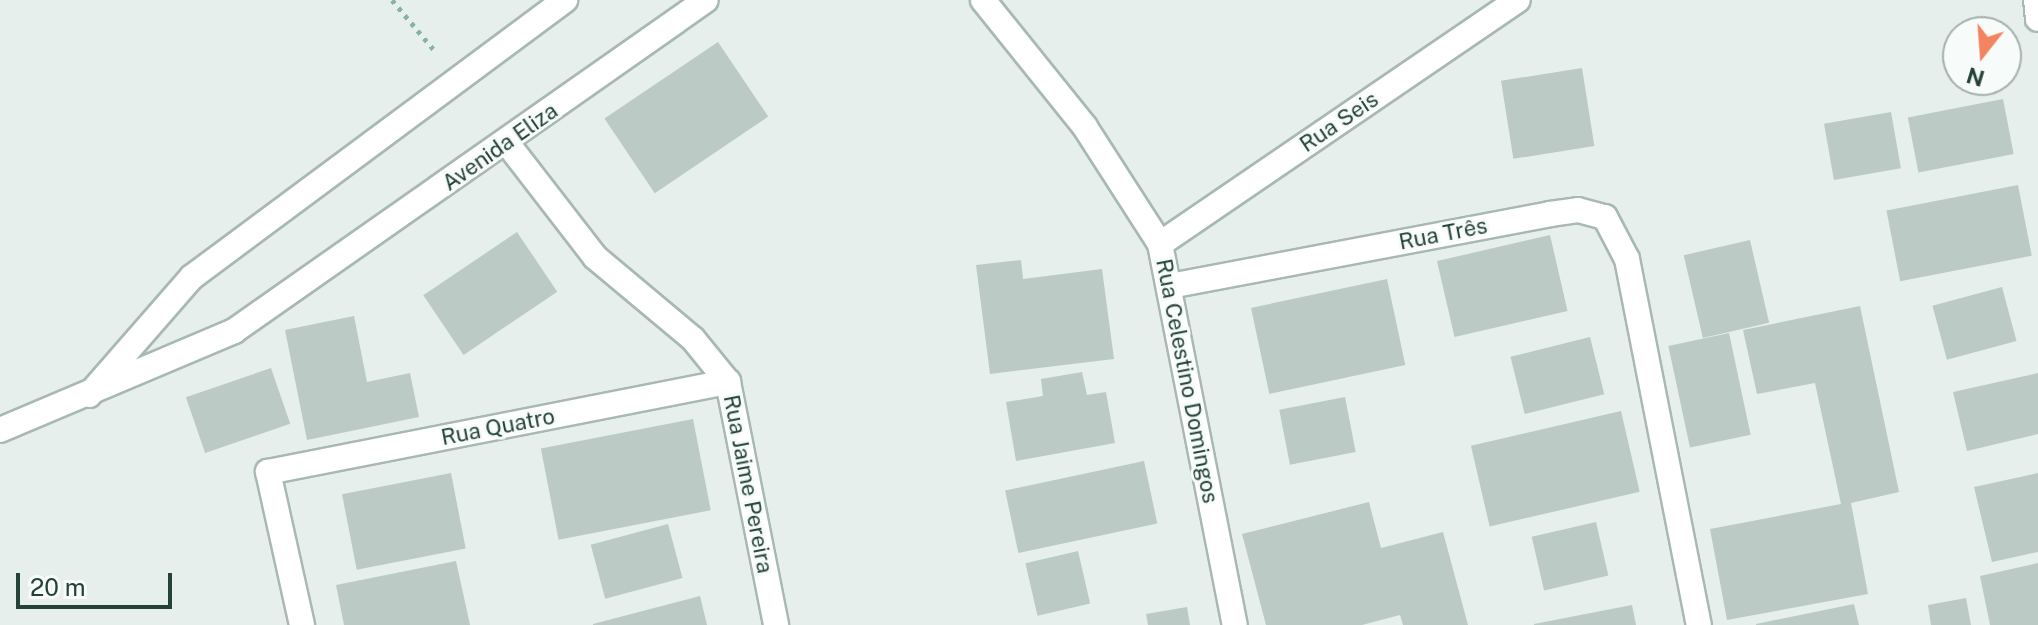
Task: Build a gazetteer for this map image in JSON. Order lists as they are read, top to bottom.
{
  "streets": {
    "street": [
      "Rua Seis",
      "Avenida Eliza",
      "Rua Três",
      "Rua Celestino Domingos",
      "Rua Quatro",
      "Rua Jaime Pereira"
    ]
  },
  "crossings": [
    ["Rua Seis", "Rua Celestino Domingos"],
    ["Avenida Eliza", "Rua Jaime Pereira"],
    ["Rua Três", "Rua Celestino Domingos"],
    ["Rua Quatro", "Rua Jaime Pereira"]
  ],
  "scale_bar": "20 m",
  "north": "bottom"
}
